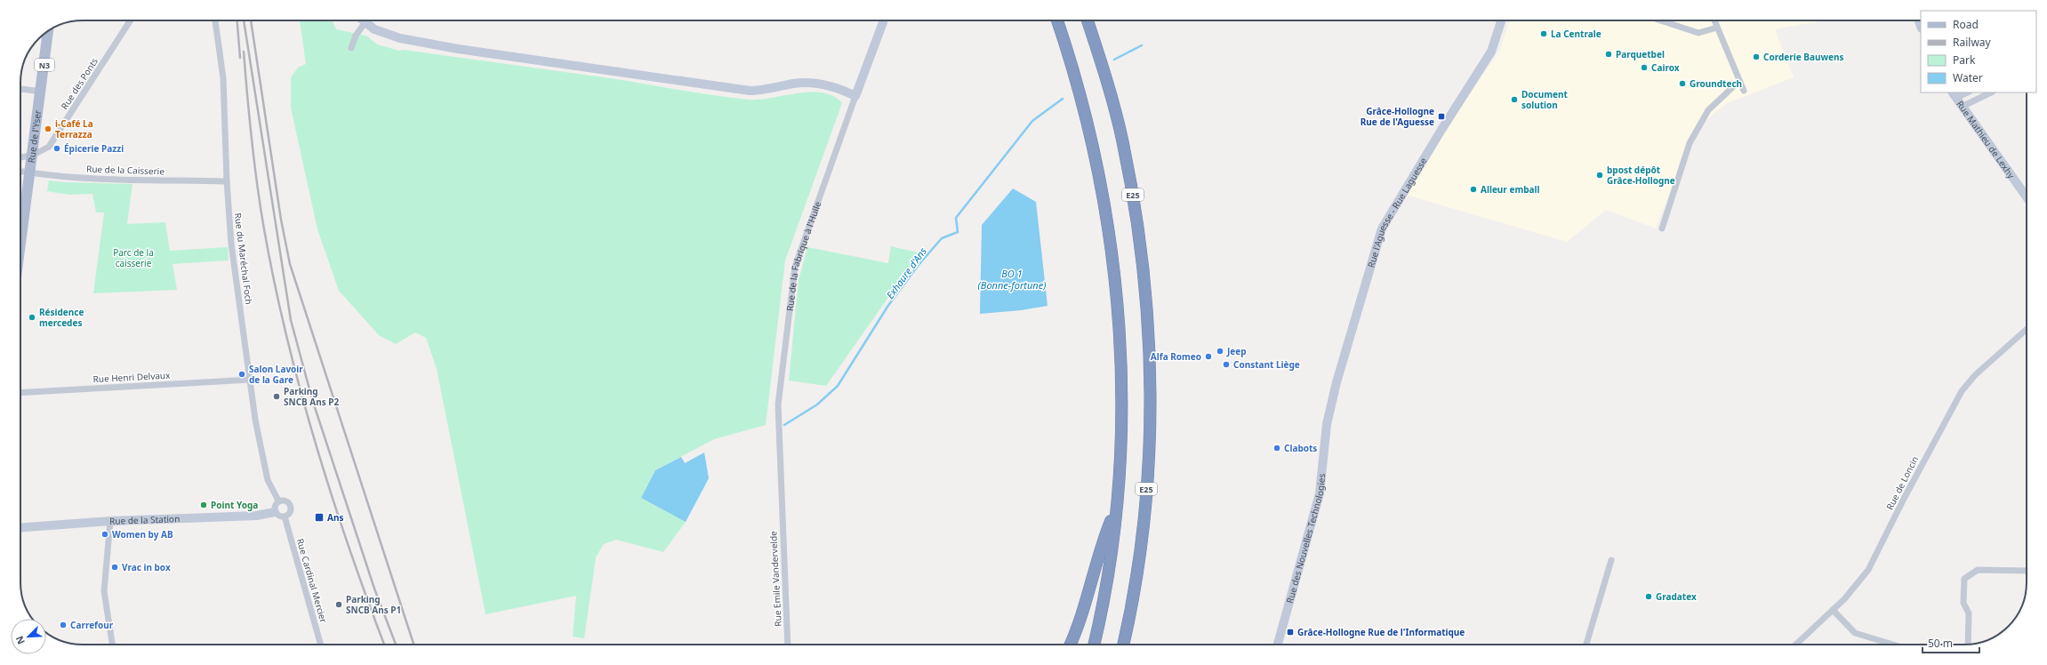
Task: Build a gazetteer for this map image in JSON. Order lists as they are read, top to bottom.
{
  "streets": {
    "highway": ["E25"],
    "main road": ["N3", "Rue de l'Yser"],
    "street": [
      "Rue des Ponts",
      "Rue Mathieu de Lexhy",
      "Rue de la Caisserie",
      "Rue l'Aguesse - Rue Laguesse",
      "Rue de la Fabrique à l'Huile",
      "Rue du Maréchal Foch",
      "Rue Henri Delvaux",
      "Rue de Loncin",
      "Rue de la Station",
      "Rue des Nouvelles Technologies",
      "Rue Emile Vandervelde",
      "Rue Cardinal Mercier"
    ]
  },
  "crossings": [
    ["Rue des Ponts", "Rue de l'Yser"],
    ["Rue de l'Yser", "Rue de la Caisserie"],
    ["Rue de la Caisserie", "Rue du Maréchal Foch"],
    ["Rue l'Aguesse - Rue Laguesse", "Rue des Nouvelles Technologies"],
    ["Rue de la Fabrique à l'Huile", "Rue Emile Vandervelde"],
    ["Rue du Maréchal Foch", "Rue Henri Delvaux"],
    ["Rue du Maréchal Foch", "Rue de la Station"],
    ["Rue du Maréchal Foch", "Rue Cardinal Mercier"],
    ["Rue de la Station", "Rue Cardinal Mercier"]
  ],
  "water": ["Exhaure d'Ans", "BO 1 (Bonne-fortune)"],
  "parks": ["Parc de la caisserie"],
  "places": {
    "other": [
      "La Centrale",
      "Parquetbel",
      "Corderie Bauwens",
      "Cairox",
      "Groundtech",
      "Document solution",
      "i-Café La Terrazza",
      "Épicerie Pazzi",
      "bpost dépôt Grâce-Hollogne",
      "Alleur emball",
      "Résidence mercedes",
      "Jeep",
      "Alfa Romeo",
      "Constant Liège",
      "Salon Lavoir de la Gare",
      "Parking SNCB Ans P2",
      "Clabots",
      "Point Yoga",
      "Women by AB",
      "Vrac in box",
      "Gradatex",
      "Parking SNCB Ans P1",
      "Carrefour"
    ],
    "transit": ["Grâce-Hollogne Rue de l'Aguesse", "Ans", "Grâce-Hollogne Rue de l'Informatique"]
  },
  "legend": [
    "Road",
    "Railway",
    "Park",
    "Water"
  ],
  "scale_bar": "50 m",
  "north": "bottom left"
}
